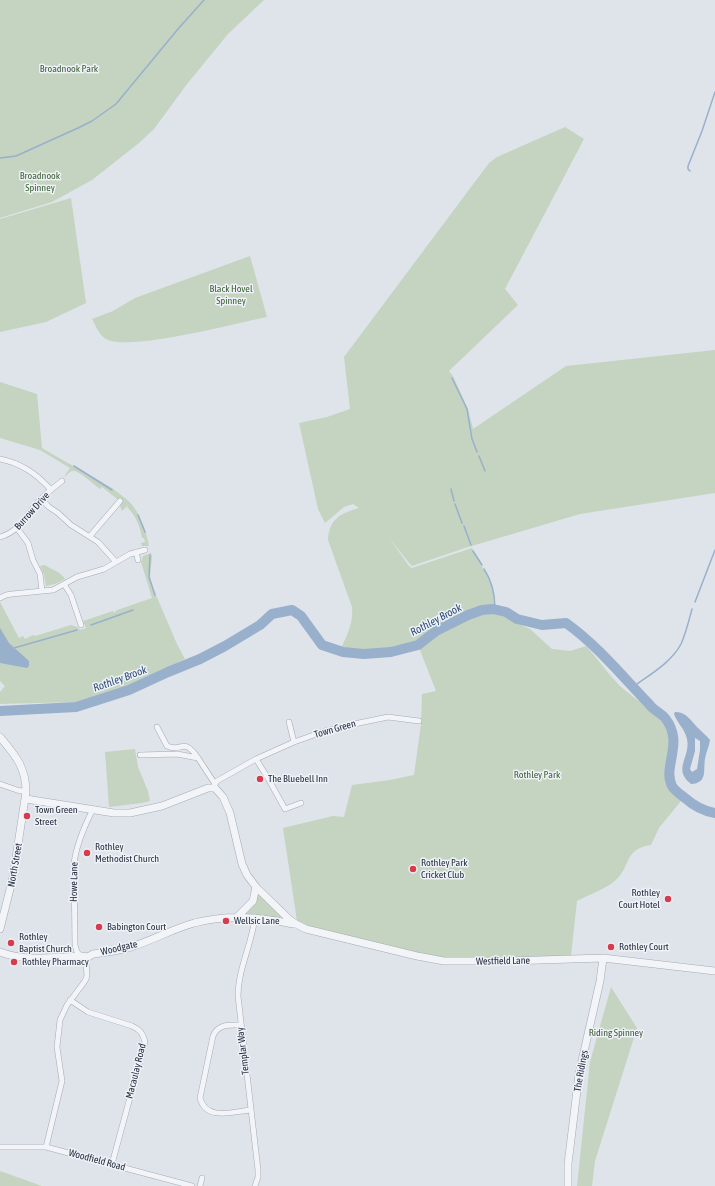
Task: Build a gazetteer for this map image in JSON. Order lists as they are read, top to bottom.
{
  "streets": {
    "street": [
      "Burrow Drive",
      "Town Green",
      "North Street",
      "Howe Lane",
      "Woodgate",
      "Westfield Lane",
      "Templar Way",
      "Macaulay Road",
      "The Ridings",
      "Woodfield Road"
    ]
  },
  "crossings": [
    ["Howe Lane", "Woodgate"],
    ["Woodgate", "Westfield Lane"],
    ["Woodgate", "Templar Way"],
    ["Westfield Lane", "The Ridings"],
    ["Macaulay Road", "Woodfield Road"]
  ],
  "water": ["Rothley Brook"],
  "parks": [
    "Broadnook Park",
    "Broadnook Spinney",
    "Black Hovel Spinney",
    "Rothley Park",
    "Riding Spinney"
  ],
  "places": [
    "The Bluebell Inn",
    "Town Green Street",
    "Rothley Methodist Church",
    "Rothley Park Cricket Club",
    "Rothley Court Hotel",
    "Wellsic Lane",
    "Babington Court",
    "Rothley Baptist Church",
    "Rothley Court",
    "Rothley Pharmacy"
  ]
}
